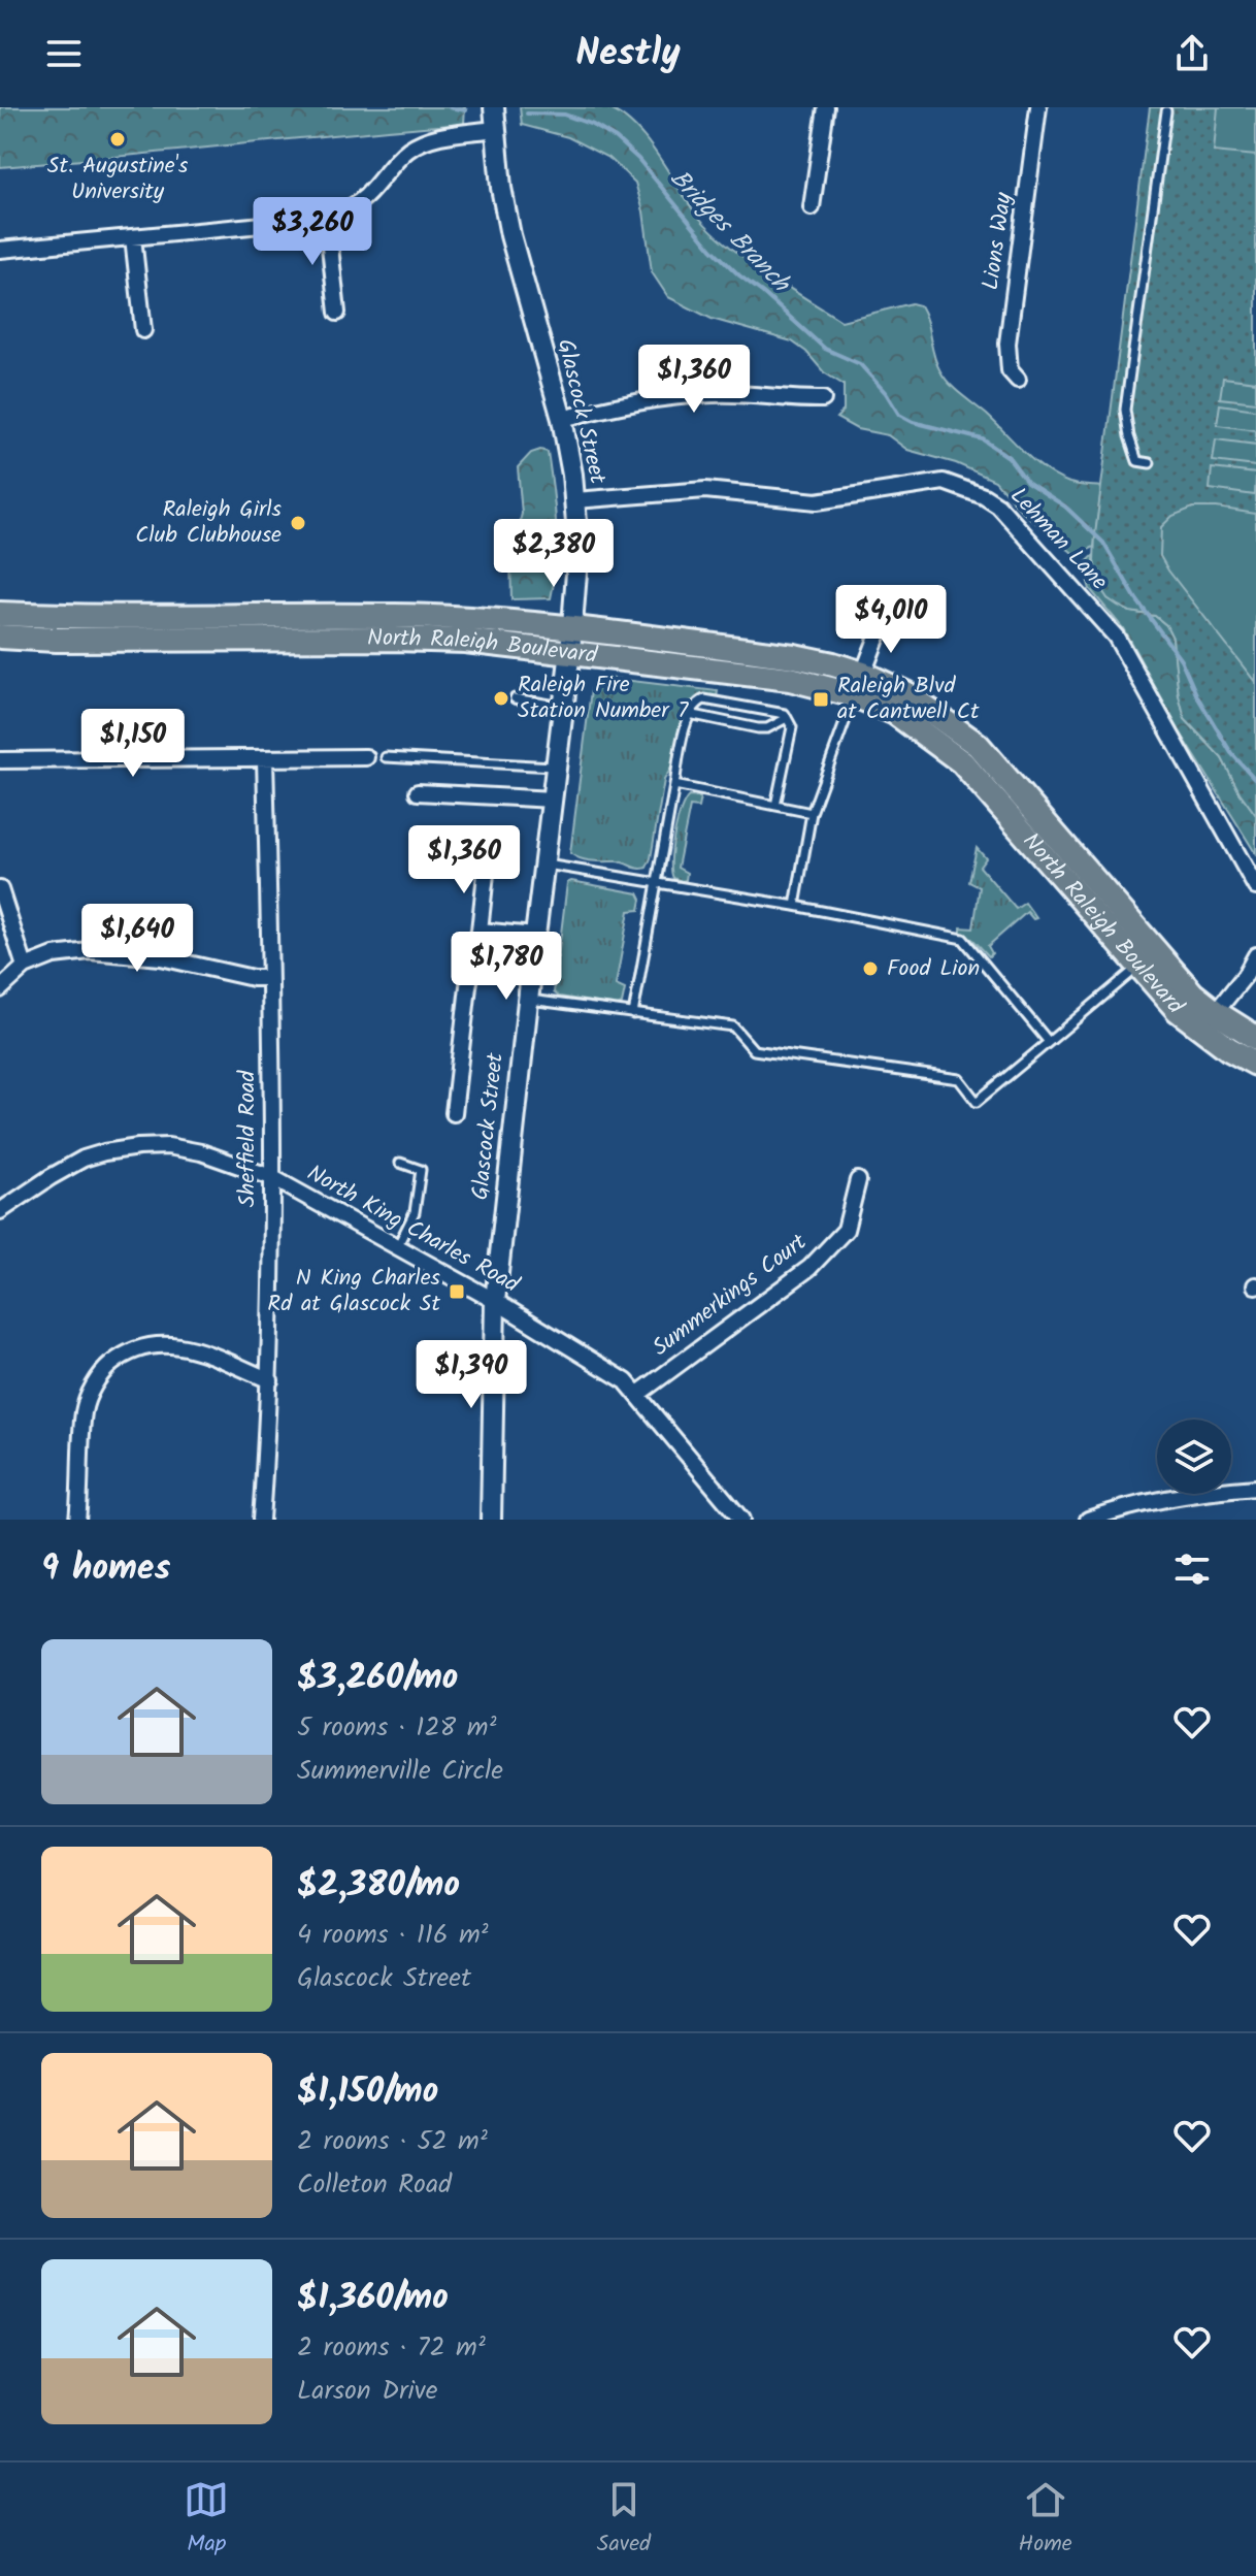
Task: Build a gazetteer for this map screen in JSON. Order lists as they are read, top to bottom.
{
  "streets": {
    "main road": ["North Raleigh Boulevard"],
    "street": [
      "Lions Way",
      "Glascock Street",
      "Lehman Lane",
      "Sheffield Road",
      "North King Charles Road",
      "Summerkings Court"
    ]
  },
  "crossings": [
    ["Glascock Street", "Lehman Lane"],
    ["Glascock Street", "North Raleigh Boulevard"],
    ["Glascock Street", "North King Charles Road"],
    ["Sheffield Road", "North King Charles Road"],
    ["North King Charles Road", "Summerkings Court"]
  ],
  "water": ["Bridges Branch"],
  "places": {
    "other": [
      "St. Augustine's University",
      "Raleigh Girls Club Clubhouse",
      "Raleigh Fire Station Number 7",
      "Food Lion"
    ],
    "transit": ["Raleigh Blvd at Cantwell Ct", "N King Charles Rd at Glascock St"]
  },
  "page": {
    "header": "Nestly",
    "price": [
      "$3,260",
      "$1,360",
      "$2,380",
      "$4,010",
      "$1,150",
      "$1,360",
      "$1,640",
      "$1,780",
      "$1,390"
    ],
    "heading": "9 homes",
    "list": [
      {
        "name": "$3,260/mo",
        "note": "5 rooms · 128 m² · Summerville Circle"
      },
      {
        "name": "$2,380/mo",
        "note": "4 rooms · 116 m² · Glascock Street"
      },
      {
        "name": "$1,150/mo",
        "note": "2 rooms · 52 m² · Colleton Road"
      },
      {
        "name": "$1,360/mo",
        "note": "2 rooms · 72 m² · Larson Drive"
      }
    ],
    "tabs": ["Map", "Saved", "Home"]
  }
}
